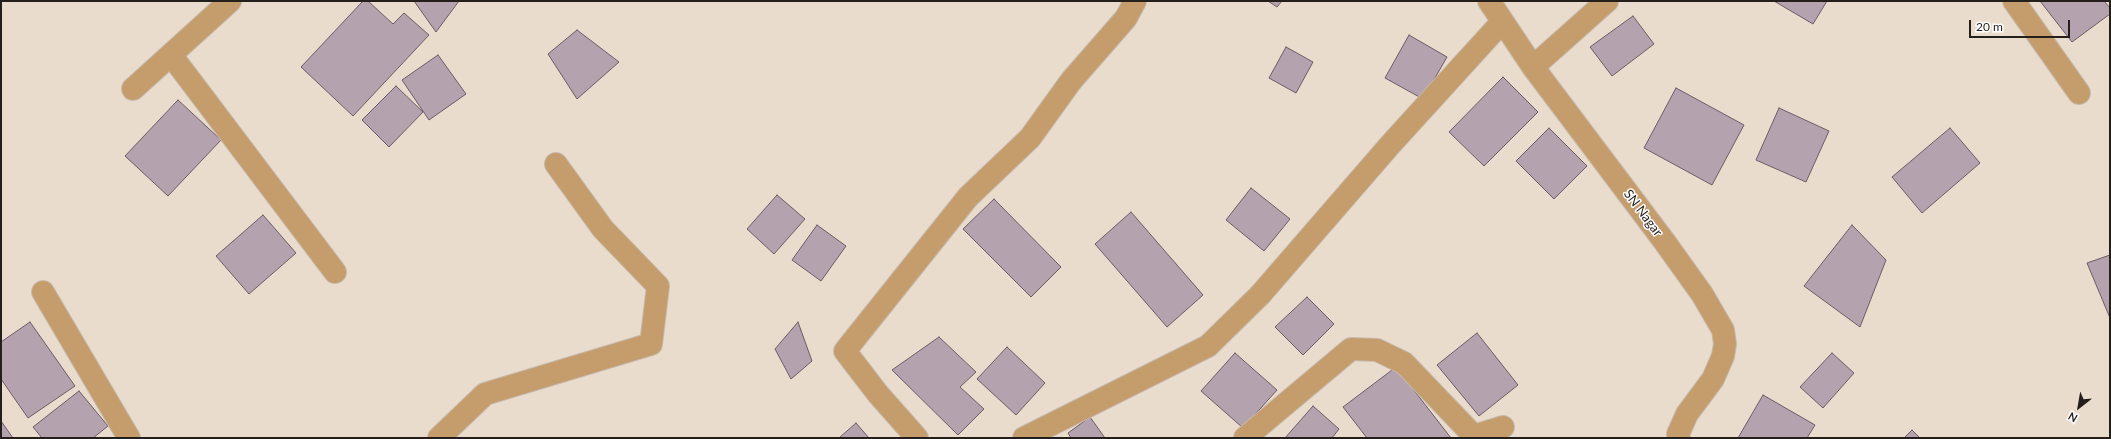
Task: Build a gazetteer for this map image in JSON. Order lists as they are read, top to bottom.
{
  "streets": {
    "street": ["SN Nagar"]
  },
  "scale_bar": "20 m",
  "north": "bottom left"
}
